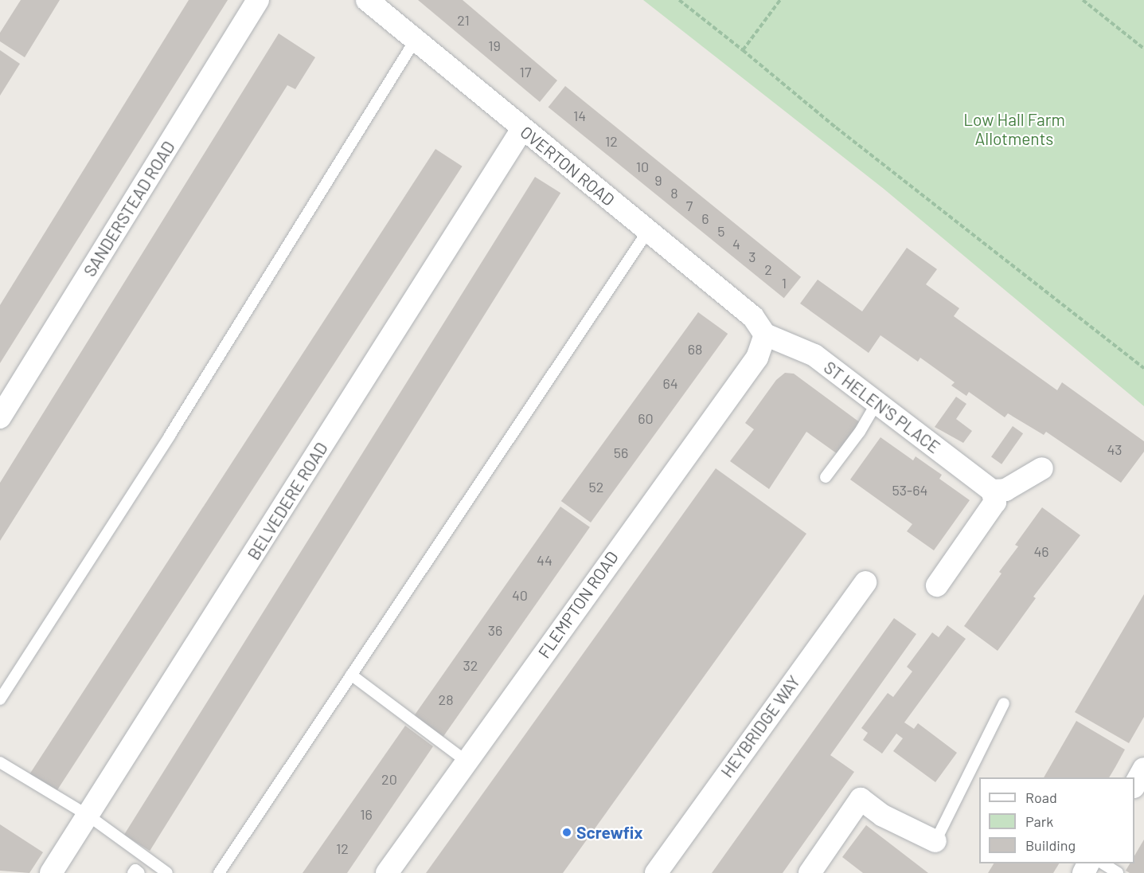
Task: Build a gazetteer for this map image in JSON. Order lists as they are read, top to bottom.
{
  "streets": {
    "street": [
      "OVERTON ROAD",
      "SANDERSTEAD ROAD",
      "ST HELEN'S PLACE",
      "BELVEDERE ROAD",
      "FLEMPTON ROAD",
      "HEYBRIDGE WAY"
    ]
  },
  "crossings": [
    ["OVERTON ROAD", "ST HELEN'S PLACE"],
    ["OVERTON ROAD", "BELVEDERE ROAD"],
    ["OVERTON ROAD", "FLEMPTON ROAD"],
    ["ST HELEN'S PLACE", "FLEMPTON ROAD"]
  ],
  "parks": ["Low Hall Farm Allotments"],
  "places": ["Screwfix"],
  "house_numbers": [
    "21",
    "19",
    "17",
    "14",
    "12",
    "10",
    "9",
    "8",
    "7",
    "6",
    "5",
    "4",
    "3",
    "2",
    "1",
    "68",
    "64",
    "60",
    "43",
    "56",
    "52",
    "53-64",
    "46",
    "44",
    "40",
    "36",
    "32",
    "28",
    "20",
    "16",
    "12"
  ],
  "legend": ["Road", "Park", "Building"]
}
